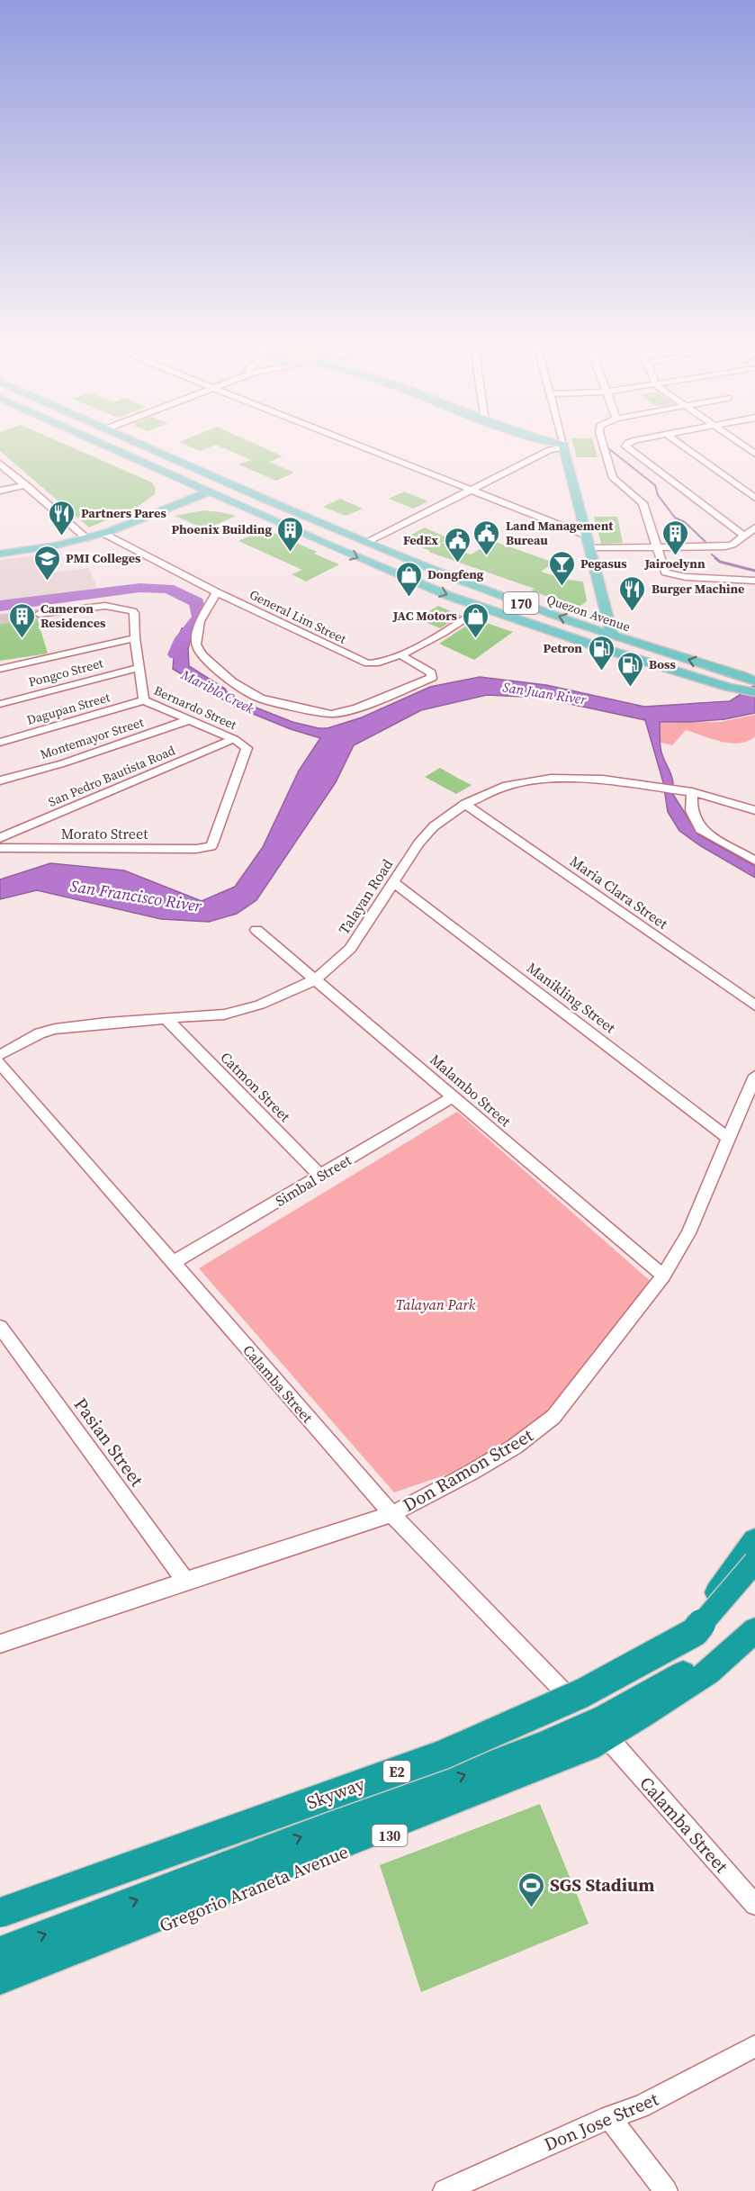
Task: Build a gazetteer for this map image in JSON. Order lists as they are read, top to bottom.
{
  "streets": {
    "highway": ["E2", "Skyway"],
    "main road": [
      "170",
      "Quezon Avenue",
      "130",
      "Gregorio Araneta Avenue"
    ],
    "street": [
      "General Lim Street",
      "Pongco Street",
      "Bernardo Street",
      "Dagupan Street",
      "Montemayor Street",
      "San Pedro Bautista Road",
      "Morato Street",
      "Maria Clara Street",
      "Talayan Road",
      "Manikling Street",
      "Catmon Street",
      "Malambo Street",
      "Simbal Street",
      "Calamba Street",
      "Pasian Street",
      "Don Ramon Street",
      "Don Jose Street"
    ]
  },
  "crossings": [
    ["Quezon Avenue", "General Lim Street"],
    ["Pongco Street", "Bernardo Street"],
    ["Bernardo Street", "Dagupan Street"],
    ["Bernardo Street", "Montemayor Street"],
    ["Bernardo Street", "San Pedro Bautista Road"],
    ["Bernardo Street", "Morato Street"],
    ["Maria Clara Street", "Talayan Road"],
    ["Talayan Road", "Manikling Street"],
    ["Talayan Road", "Catmon Street"],
    ["Talayan Road", "Malambo Street"],
    ["Manikling Street", "Don Ramon Street"],
    ["Catmon Street", "Simbal Street"],
    ["Malambo Street", "Simbal Street"],
    ["Malambo Street", "Don Ramon Street"],
    ["Simbal Street", "Calamba Street"],
    ["Calamba Street", "Don Ramon Street"],
    ["Calamba Street", "Gregorio Araneta Avenue"],
    ["Pasian Street", "Don Ramon Street"]
  ],
  "water": ["Mariblo Creek", "San Juan River", "San Francisco River"],
  "parks": ["Talayan Park"],
  "places": {
    "restaurant": ["Partners Pares", "Burger Machine"],
    "building": ["Phoenix Building", "Jairoelynn", "Cameron Residences"],
    "public building": ["Land Management Bureau", "FedEx"],
    "school or university": ["PMI Colleges"],
    "bar": ["Pegasus"],
    "shop": ["Dongfeng", "JAC Motors"],
    "fuel station": ["Petron", "Boss"],
    "sports": ["SGS Stadium"]
  }
}
